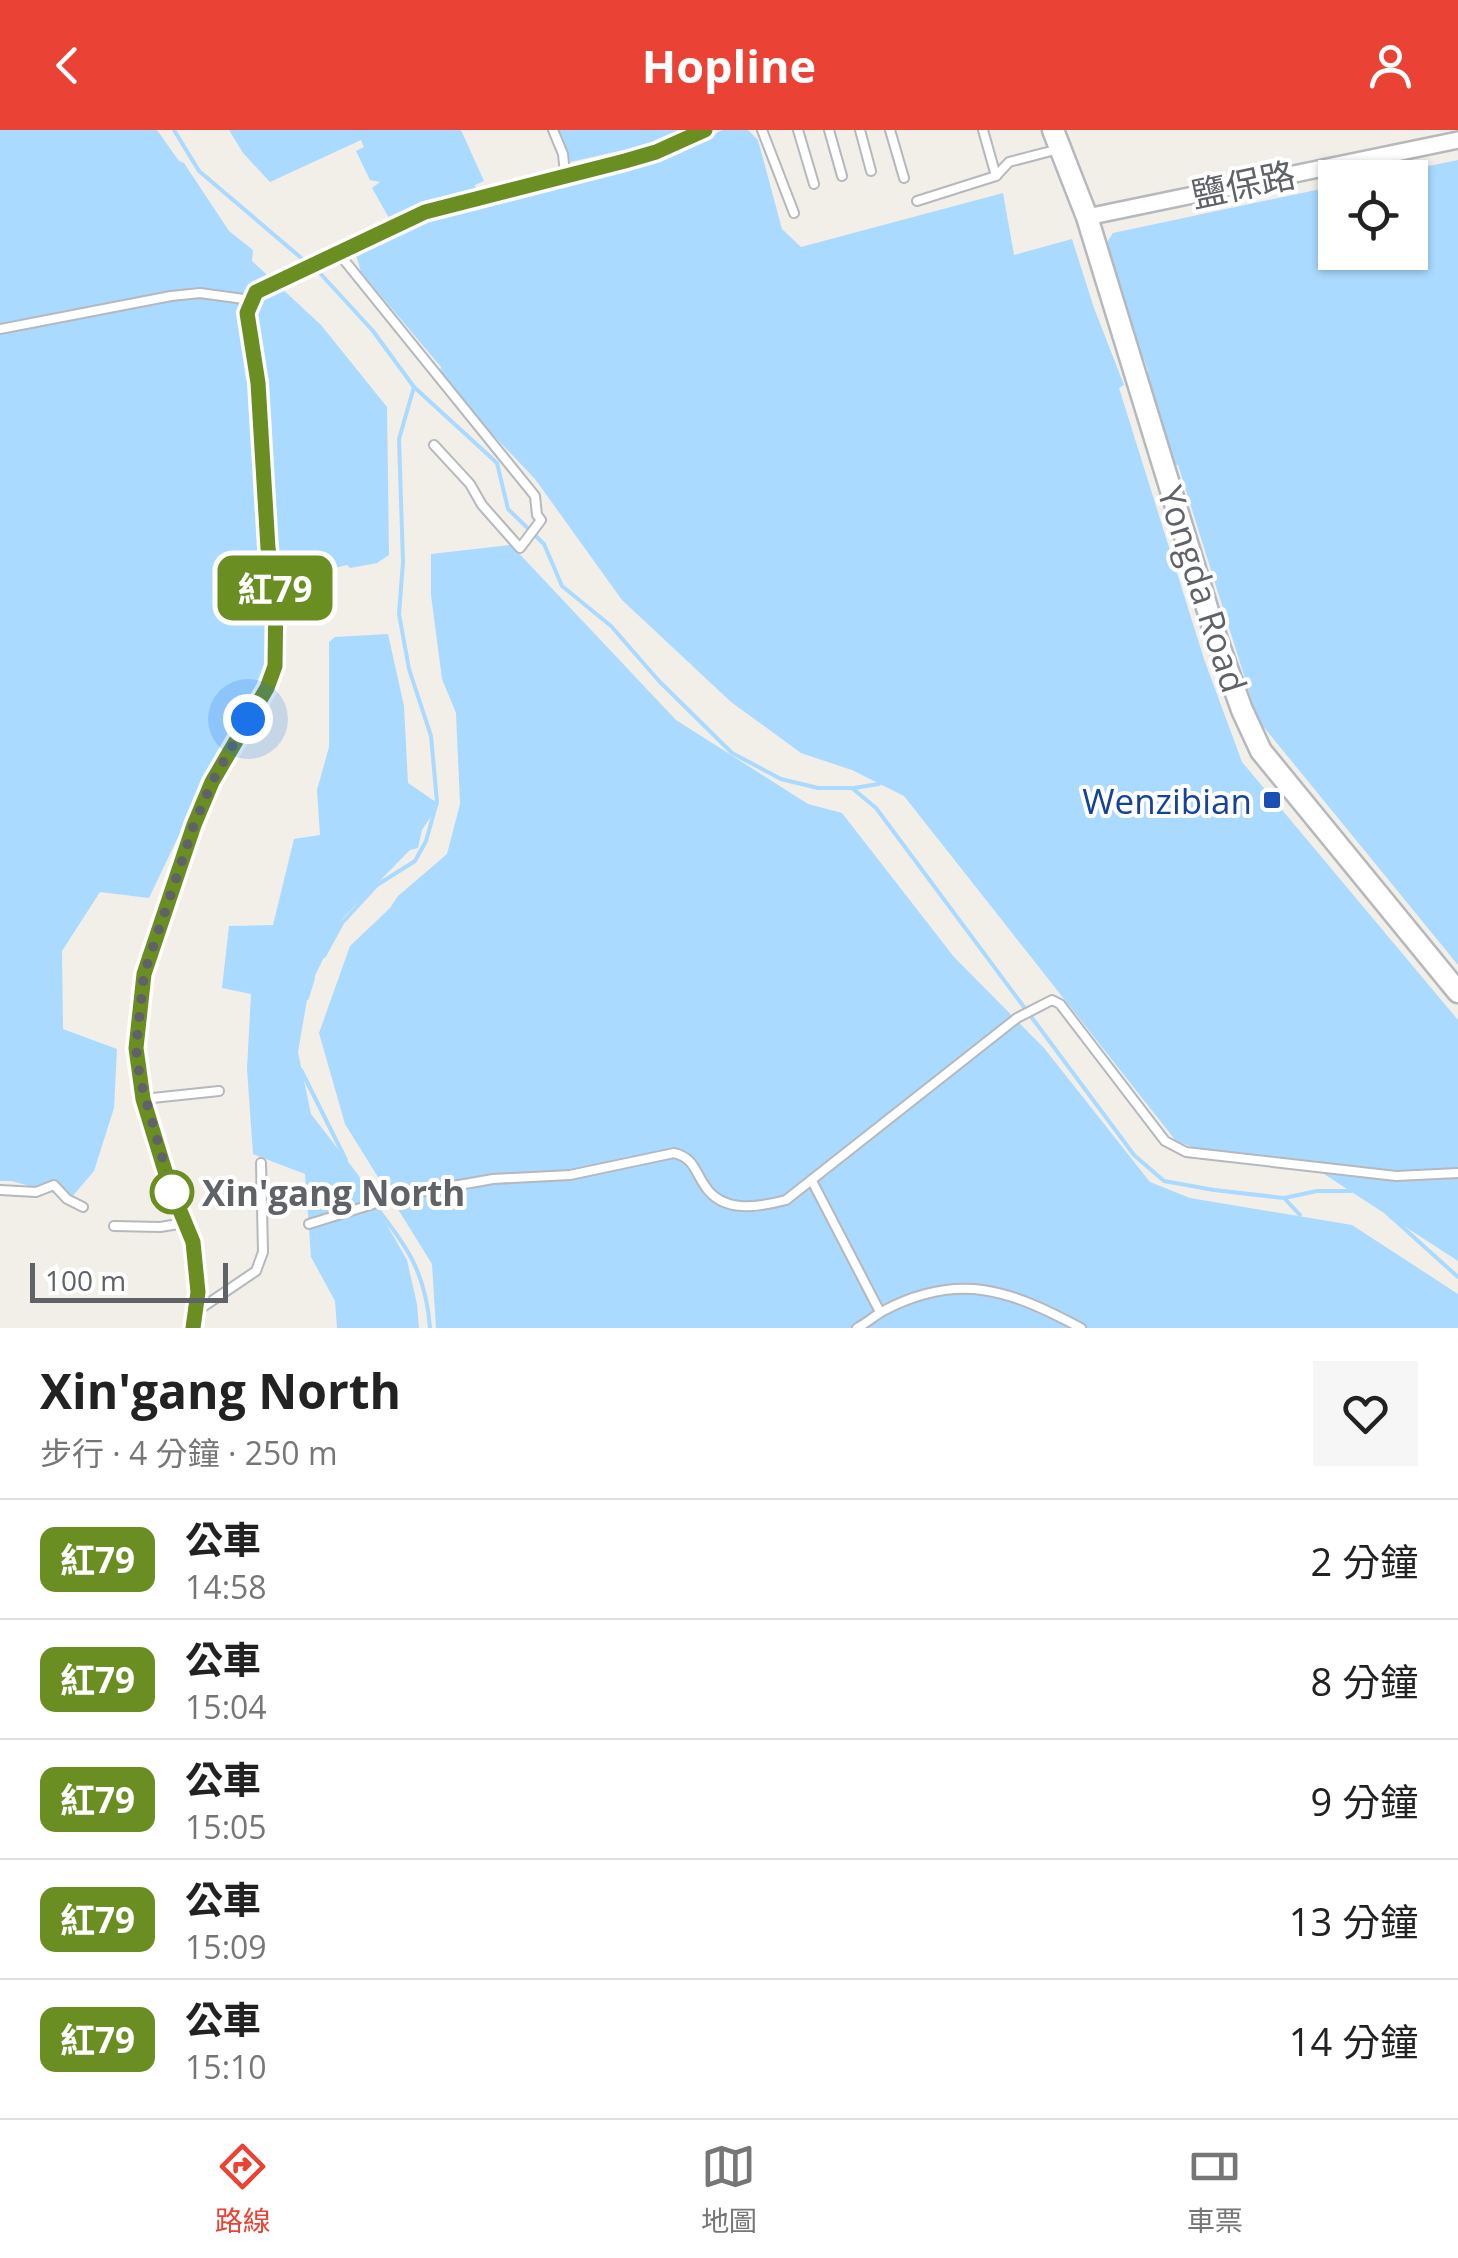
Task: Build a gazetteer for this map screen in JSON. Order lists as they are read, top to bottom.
{
  "streets": {
    "street": ["鹽保路", "Yongda Road"]
  },
  "crossings": [
    ["鹽保路", "Yongda Road"]
  ],
  "places": {
    "transit": ["Wenzibian"],
    "other": ["Xin'gang North"]
  },
  "lines": ["bus line 紅79"],
  "scale_bar": "100 m",
  "page": {
    "header": "Hopline",
    "on_map": "紅79",
    "scale": "100 m",
    "heading": ["Xin'gang North", "步行 · 4 分鐘 · 250 m"],
    "list": [
      {
        "mark": "紅79",
        "name": "公車",
        "note": "14:58",
        "value": "2 分鐘"
      },
      {
        "mark": "紅79",
        "name": "公車",
        "note": "15:04",
        "value": "8 分鐘"
      },
      {
        "mark": "紅79",
        "name": "公車",
        "note": "15:05",
        "value": "9 分鐘"
      },
      {
        "mark": "紅79",
        "name": "公車",
        "note": "15:09",
        "value": "13 分鐘"
      },
      {
        "mark": "紅79",
        "name": "公車",
        "note": "15:10",
        "value": "14 分鐘"
      }
    ],
    "tabs": ["路線", "地圖", "車票"]
  }
}
